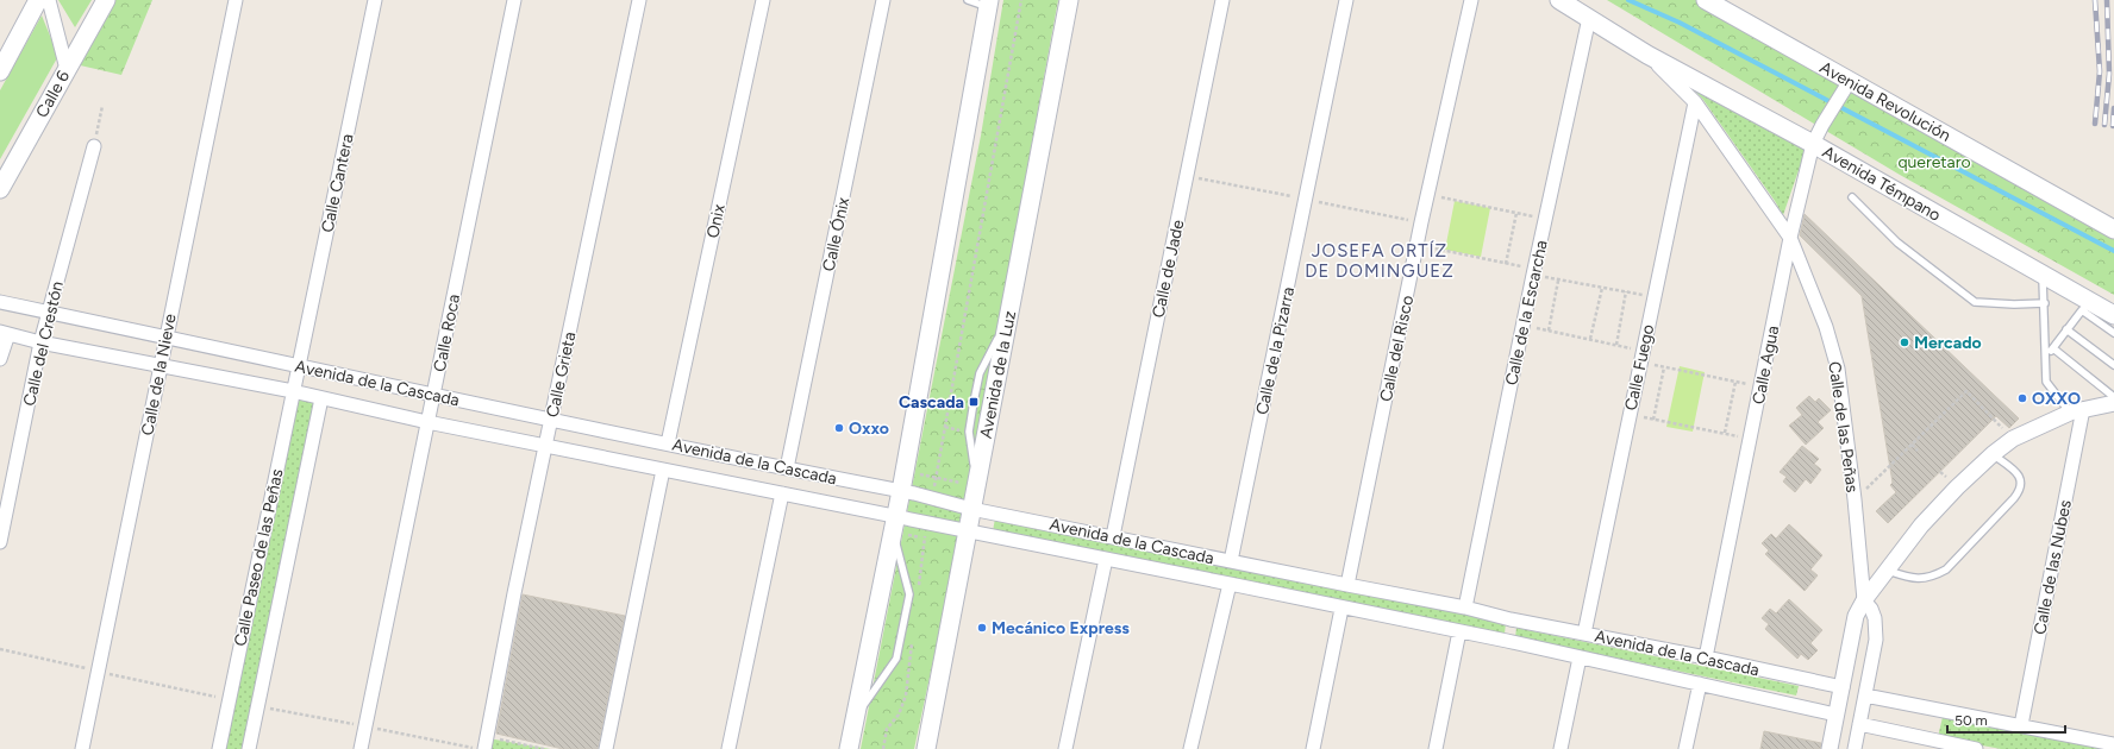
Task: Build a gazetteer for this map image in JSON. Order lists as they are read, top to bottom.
{
  "streets": {
    "main road": [
      "Calle 6",
      "Avenida Revolución",
      "Avenida Témpano",
      "Avenida de la Luz"
    ],
    "street": [
      "Calle Cantera",
      "Onix",
      "Calle Ónix",
      "Calle de Jade",
      "Calle de la Escarcha",
      "Calle Roca",
      "Calle del Crestón",
      "Calle del Risco",
      "Calle de la Pizarra",
      "Calle Agua",
      "Calle Fuego",
      "Calle de la Nieve",
      "Calle Grieta",
      "Avenida de la Cascada",
      "Calle de las Peñas",
      "Calle Paseo de las Peñas",
      "Calle de las Nubes"
    ]
  },
  "crossings": [
    ["Avenida Revolución", "Calle Agua"],
    ["Calle Cantera", "Avenida de la Cascada"],
    ["Calle Cantera", "Calle Paseo de las Peñas"],
    ["Avenida Témpano", "Calle de la Escarcha"],
    ["Avenida Témpano", "Calle Agua"],
    ["Avenida Témpano", "Calle de las Peñas"],
    ["Onix", "Avenida de la Cascada"],
    ["Calle Ónix", "Avenida de la Cascada"],
    ["Calle de Jade", "Avenida de la Cascada"],
    ["Calle de la Escarcha", "Avenida de la Cascada"],
    ["Calle Roca", "Avenida de la Cascada"],
    ["Calle del Crestón", "Avenida de la Cascada"],
    ["Calle del Risco", "Avenida de la Cascada"],
    ["Calle de la Pizarra", "Avenida de la Cascada"],
    ["Calle Agua", "Avenida de la Cascada"],
    ["Calle Agua", "Calle de las Peñas"],
    ["Calle Fuego", "Avenida de la Cascada"],
    ["Calle Fuego", "Calle de las Peñas"],
    ["Calle de la Nieve", "Avenida de la Cascada"],
    ["Calle Grieta", "Avenida de la Cascada"],
    ["Avenida de la Luz", "Avenida de la Cascada"],
    ["Avenida de la Cascada", "Calle Paseo de las Peñas"]
  ],
  "districts": ["JOSEFA ORTÍZ DE DOMINGUEZ"],
  "parks": ["queretaro"],
  "places": {
    "other": [
      "Mercado",
      "OXXO",
      "Oxxo",
      "Mecánico Express"
    ],
    "transit": ["Cascada"]
  },
  "scale_bar": "50 m"
}
